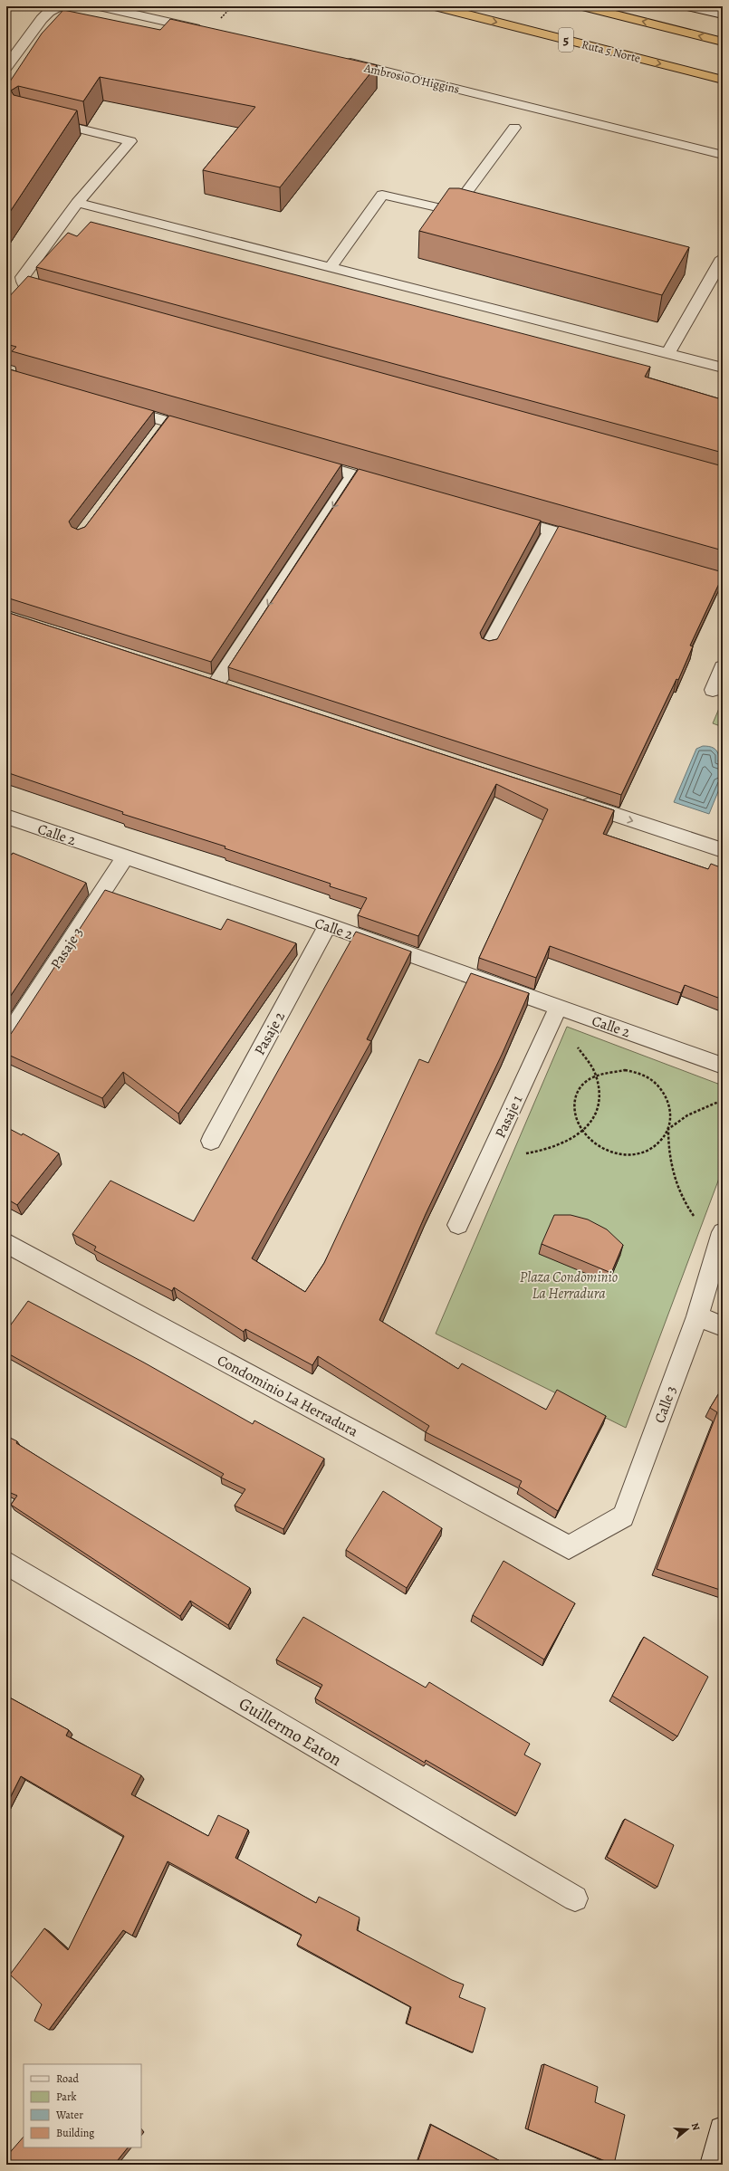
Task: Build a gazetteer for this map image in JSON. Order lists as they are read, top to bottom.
{
  "streets": {
    "highway": ["5", "Ruta 5 Norte"],
    "street": [
      "Ambrosio O'Higgins",
      "Calle 2",
      "Pasaje 3",
      "Pasaje 2",
      "Pasaje 1",
      "Condominio La Herradura",
      "Calle 3",
      "Guillermo Eaton"
    ]
  },
  "crossings": [
    ["Calle 2", "Pasaje 3"],
    ["Calle 2", "Pasaje 2"],
    ["Calle 2", "Pasaje 1"],
    ["Condominio La Herradura", "Calle 3"]
  ],
  "parks": ["Plaza Condominio La Herradura"],
  "legend": [
    "Road",
    "Park",
    "Water",
    "Building"
  ],
  "north": "right"
}
